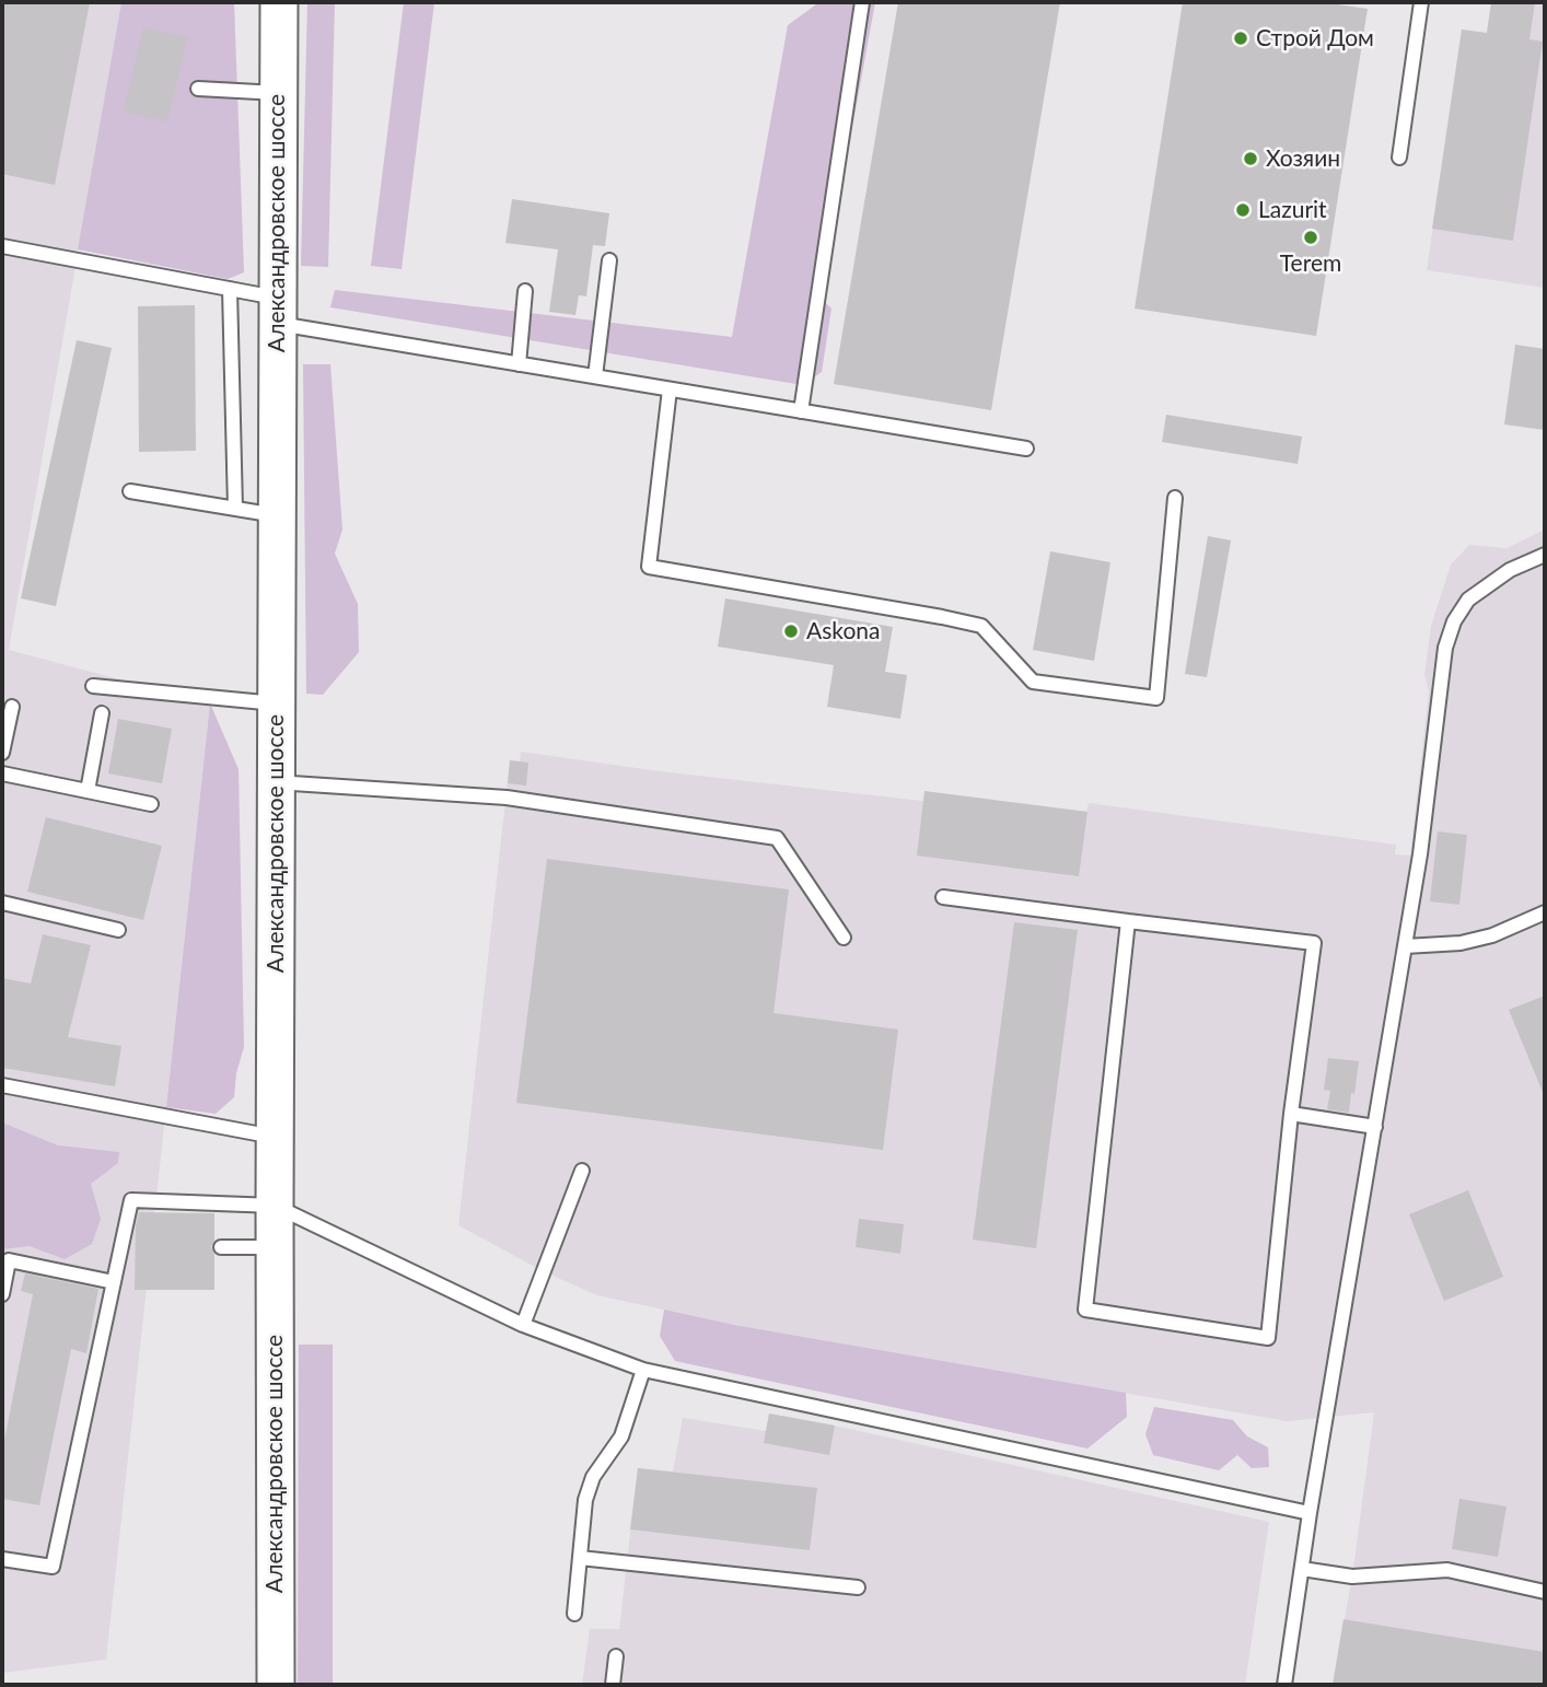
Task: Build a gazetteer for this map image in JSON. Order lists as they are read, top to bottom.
{
  "streets": {
    "main road": ["Александровское шоссе"]
  },
  "places": [
    "Строй Дом",
    "Хозяин",
    "Lazurit",
    "Terem",
    "Askona"
  ]
}
